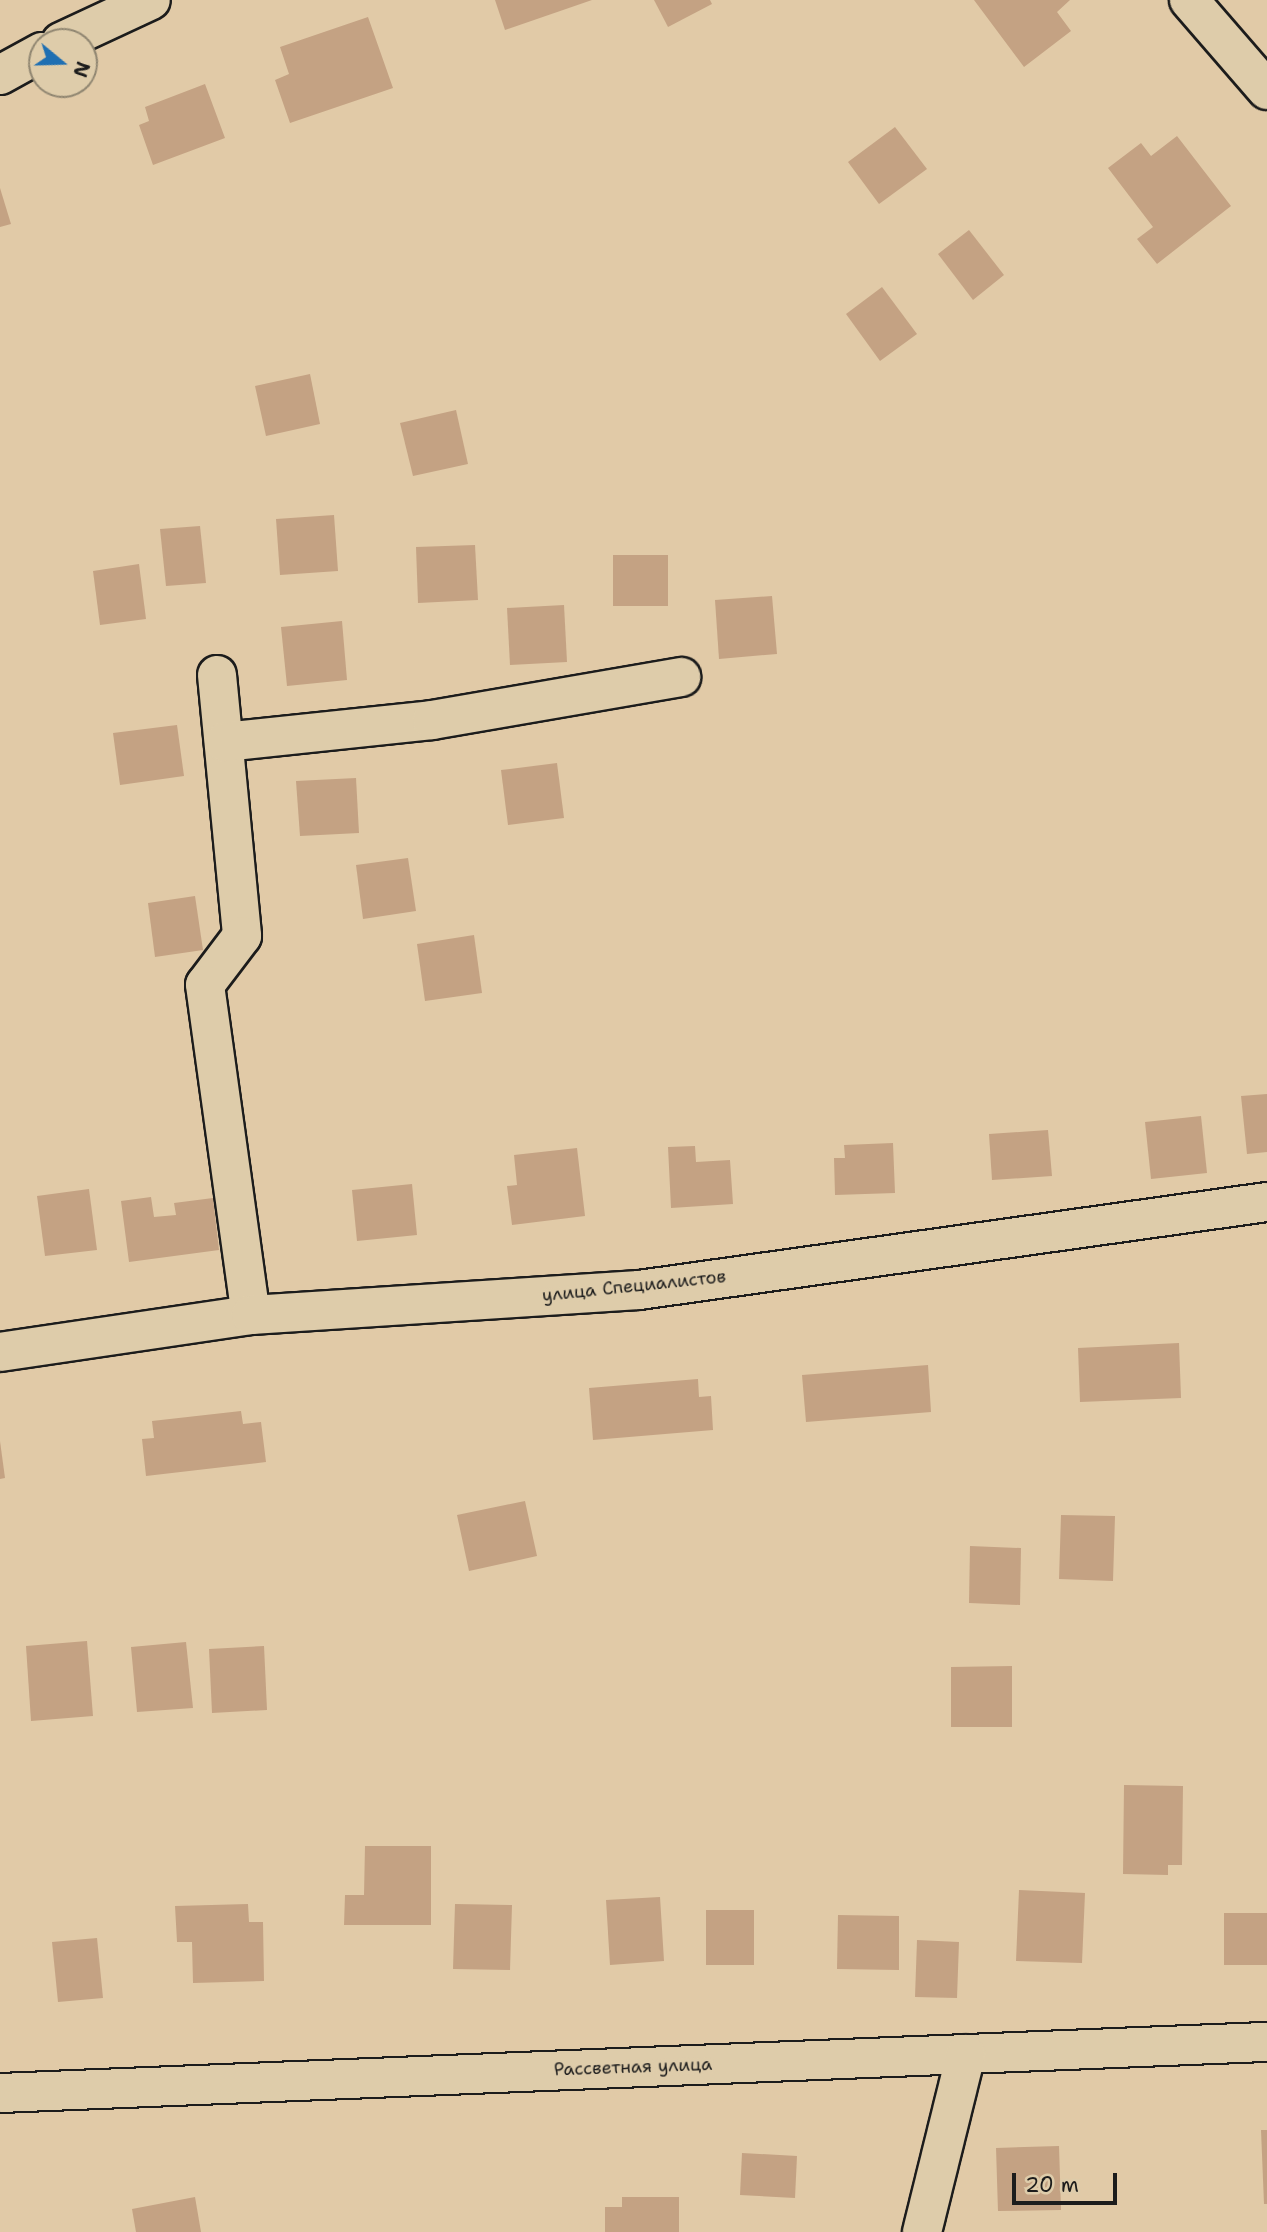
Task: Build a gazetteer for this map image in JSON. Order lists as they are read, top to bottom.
{
  "streets": {
    "street": ["улица Специалистов", "Рассветная улица"]
  },
  "scale_bar": "20 m",
  "north": "right"
}
